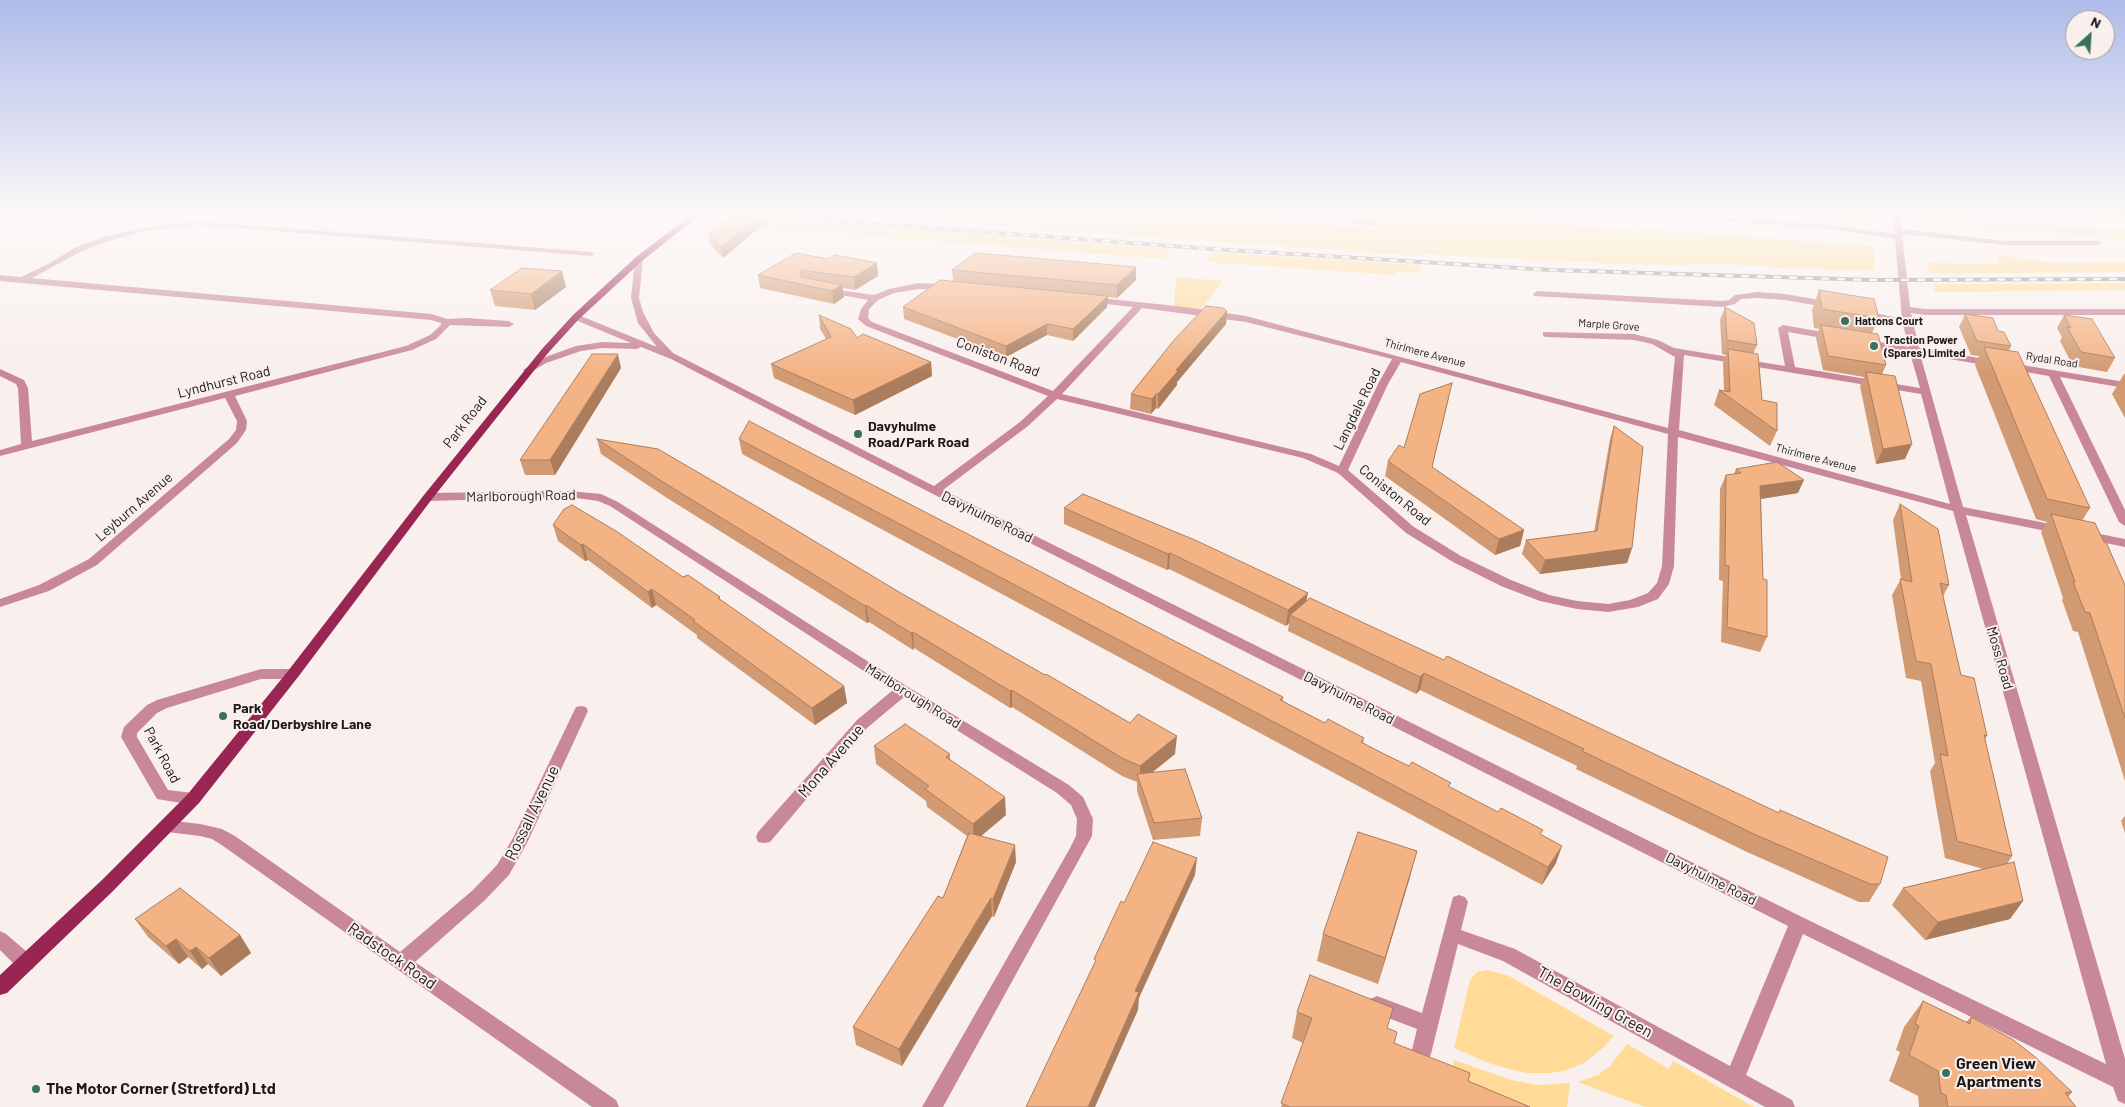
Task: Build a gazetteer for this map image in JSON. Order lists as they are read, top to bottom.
{
  "streets": {
    "main road": ["Park Road"],
    "street": [
      "Marple Grove",
      "Thirlmere Avenue",
      "Coniston Road",
      "Rydal Road",
      "Lyndhurst Road",
      "Langdale Road",
      "Marlborough Road",
      "Leyburn Avenue",
      "Davyhulme Road",
      "Moss Road",
      "Mona Avenue",
      "Rossall Avenue",
      "Radstock Road",
      "The Bowling Green"
    ]
  },
  "crossings": [
    ["Marple Grove", "Rydal Road"],
    ["Marple Grove", "Moss Road"],
    ["Thirlmere Avenue", "Coniston Road"],
    ["Thirlmere Avenue", "Langdale Road"],
    ["Thirlmere Avenue", "Moss Road"],
    ["Coniston Road", "Langdale Road"],
    ["Rydal Road", "Moss Road"],
    ["Lyndhurst Road", "Leyburn Avenue"],
    ["Park Road", "Marlborough Road"],
    ["Park Road", "Davyhulme Road"],
    ["Park Road", "Radstock Road"],
    ["Marlborough Road", "Mona Avenue"],
    ["Davyhulme Road", "Moss Road"],
    ["Rossall Avenue", "Radstock Road"]
  ],
  "places": [
    "Hattons Court",
    "Traction Power (Spares) Limited",
    "Davyhulme Road/Park Road",
    "Park Road/Derbyshire Lane",
    "Green View Apartments",
    "The Motor Corner (Stretford) Ltd"
  ],
  "north": "top right"
}
